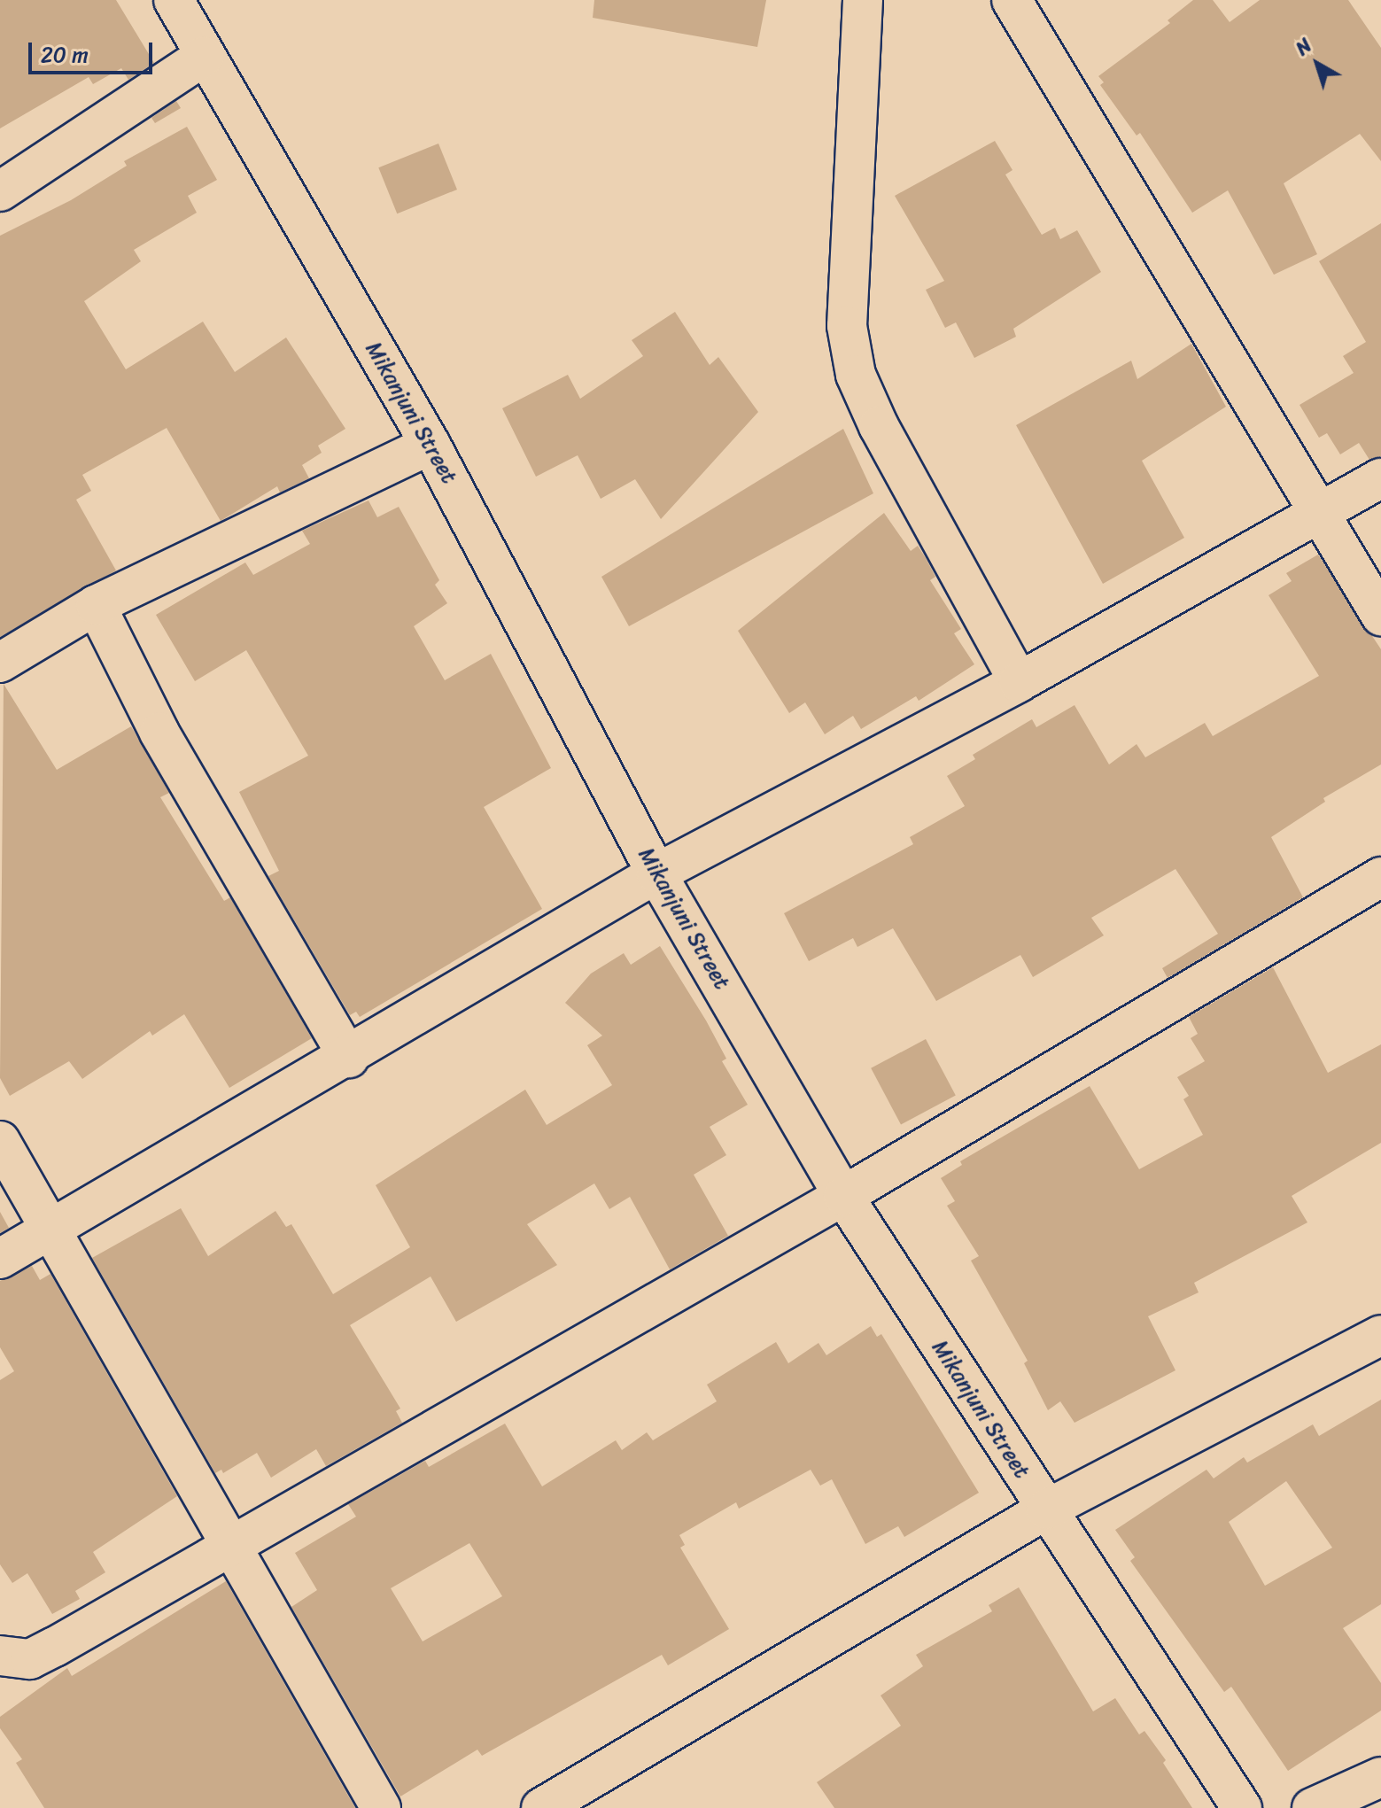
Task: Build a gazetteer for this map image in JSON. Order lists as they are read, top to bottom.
{
  "streets": {
    "street": ["Mikanjuni Street"]
  },
  "scale_bar": "20 m",
  "north": "top left"
}
